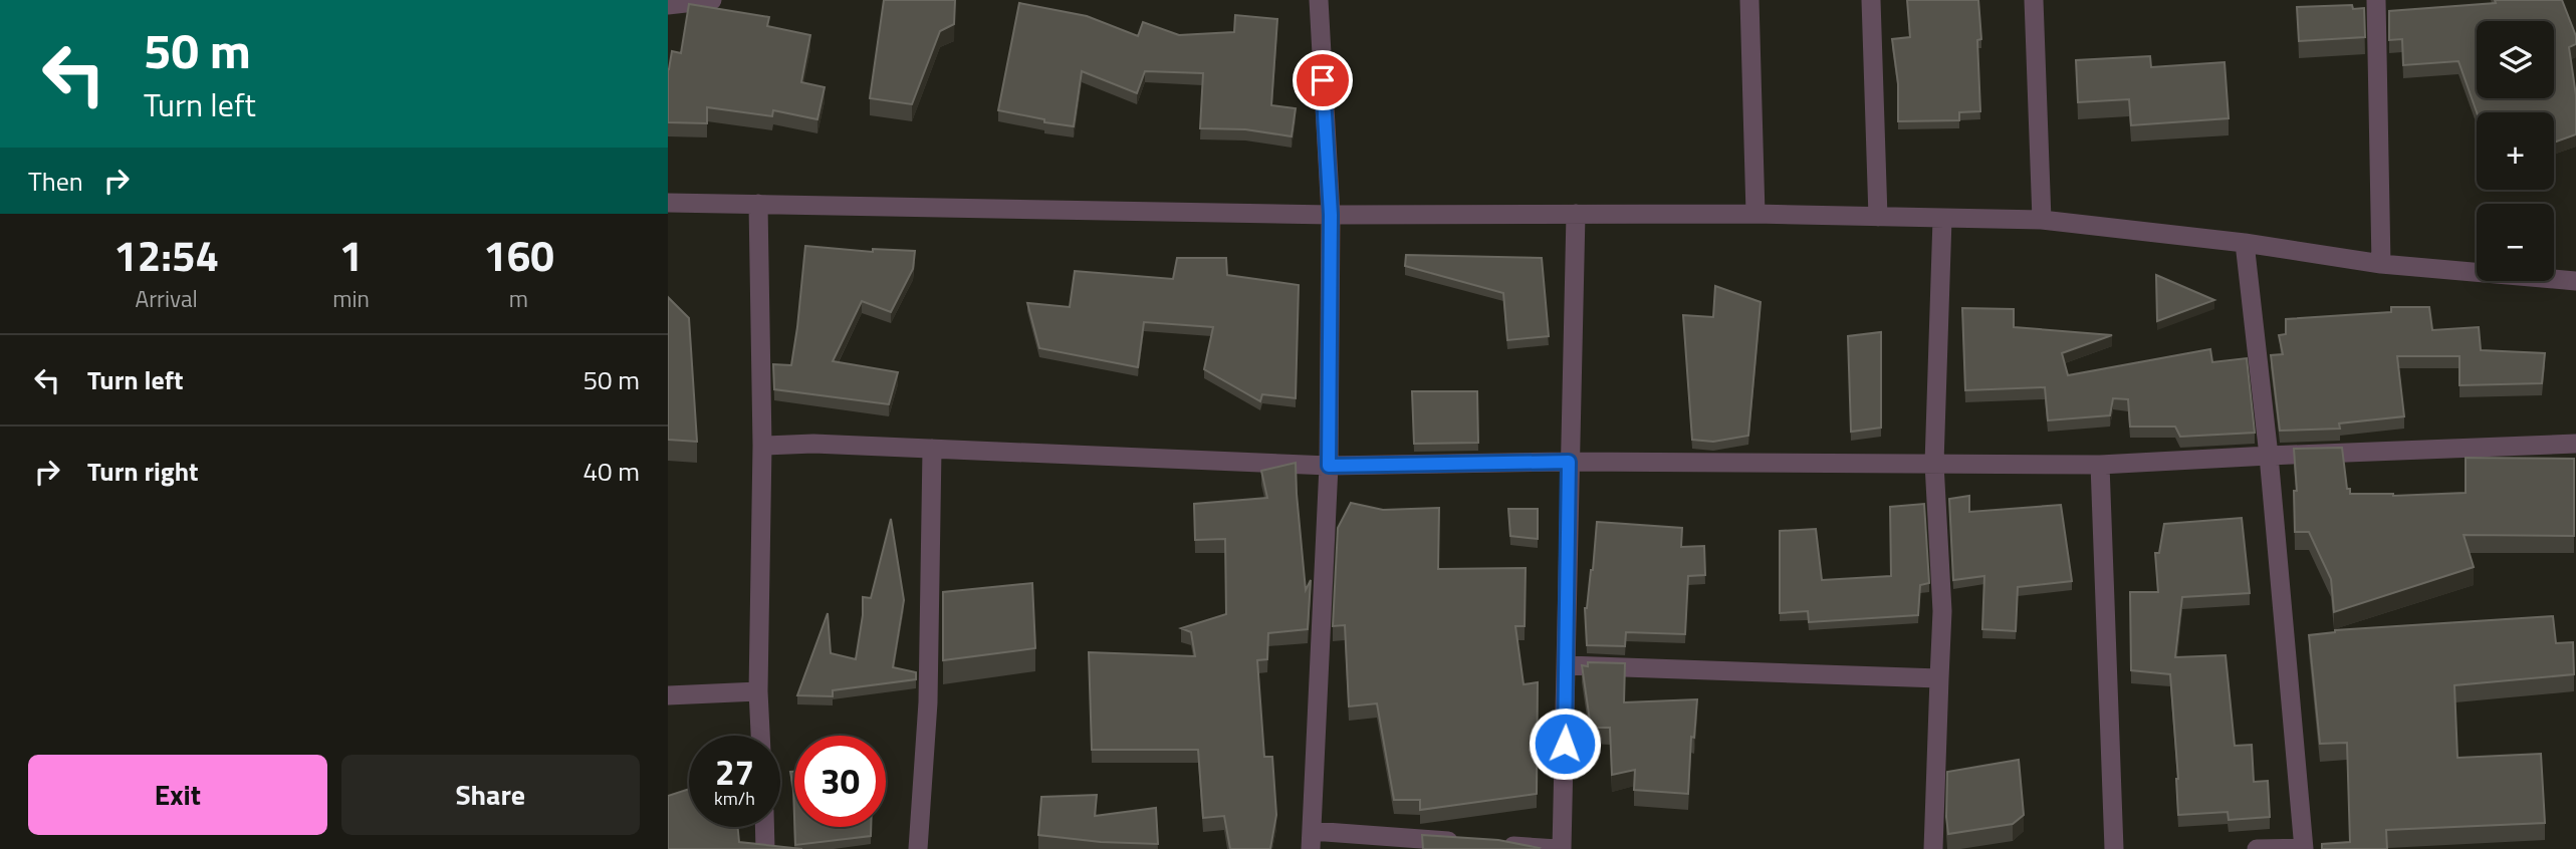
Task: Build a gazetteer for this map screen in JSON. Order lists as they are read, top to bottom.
{
  "page": {
    "turn": ["50 m", "Turn left"],
    "map_buttons": ["+", "−"],
    "then": "Then",
    "eta": [
      "12:54",
      "Arrival",
      "1",
      "min",
      "160",
      "m"
    ],
    "list": [
      {
        "name": "Turn left",
        "value": "50 m"
      },
      {
        "name": "Turn right",
        "value": "40 m"
      }
    ],
    "speed": "27 km/h",
    "limit": "30",
    "buttons": ["Exit", "Share"]
  }
}
